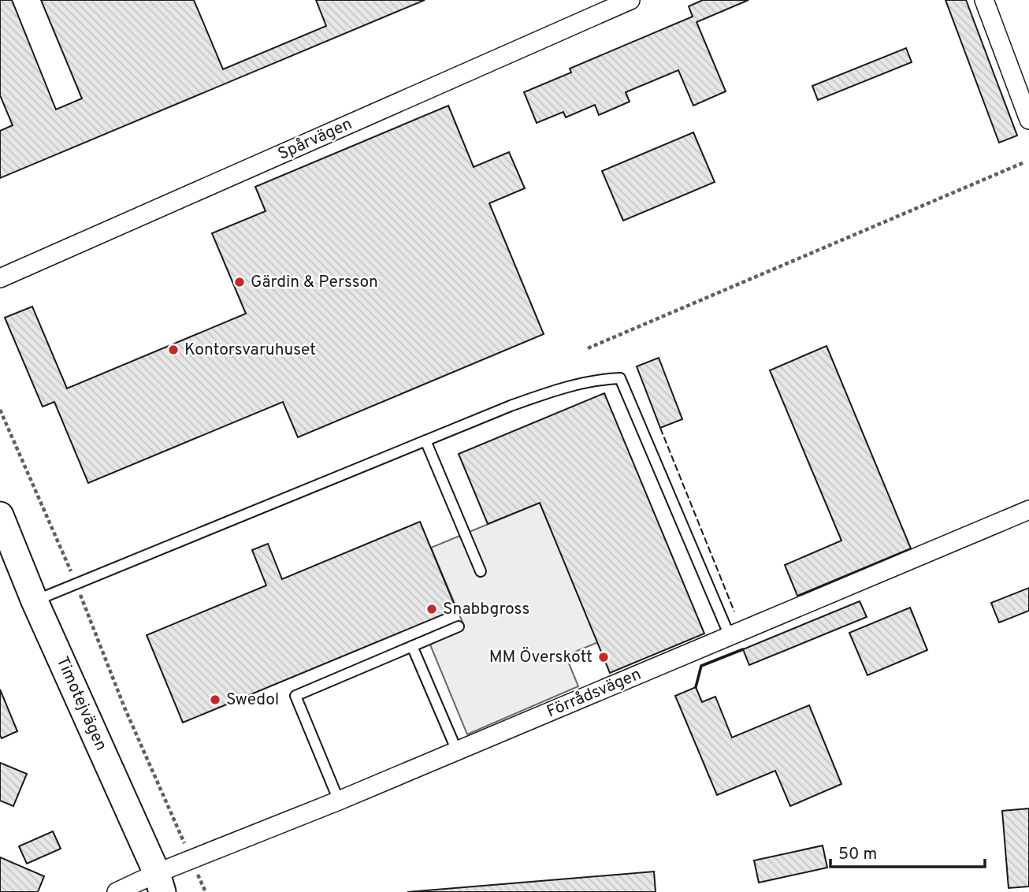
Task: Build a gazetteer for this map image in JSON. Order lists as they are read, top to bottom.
{
  "streets": {
    "street": ["Spårvägen", "Förrådsvägen", "Timotejvägen"]
  },
  "crossings": [
    ["Förrådsvägen", "Timotejvägen"]
  ],
  "places": [
    "Gärdin & Persson",
    "Kontorsvaruhuset",
    "Snabbgross",
    "MM Överskott",
    "Swedol"
  ],
  "scale_bar": "50 m"
}
